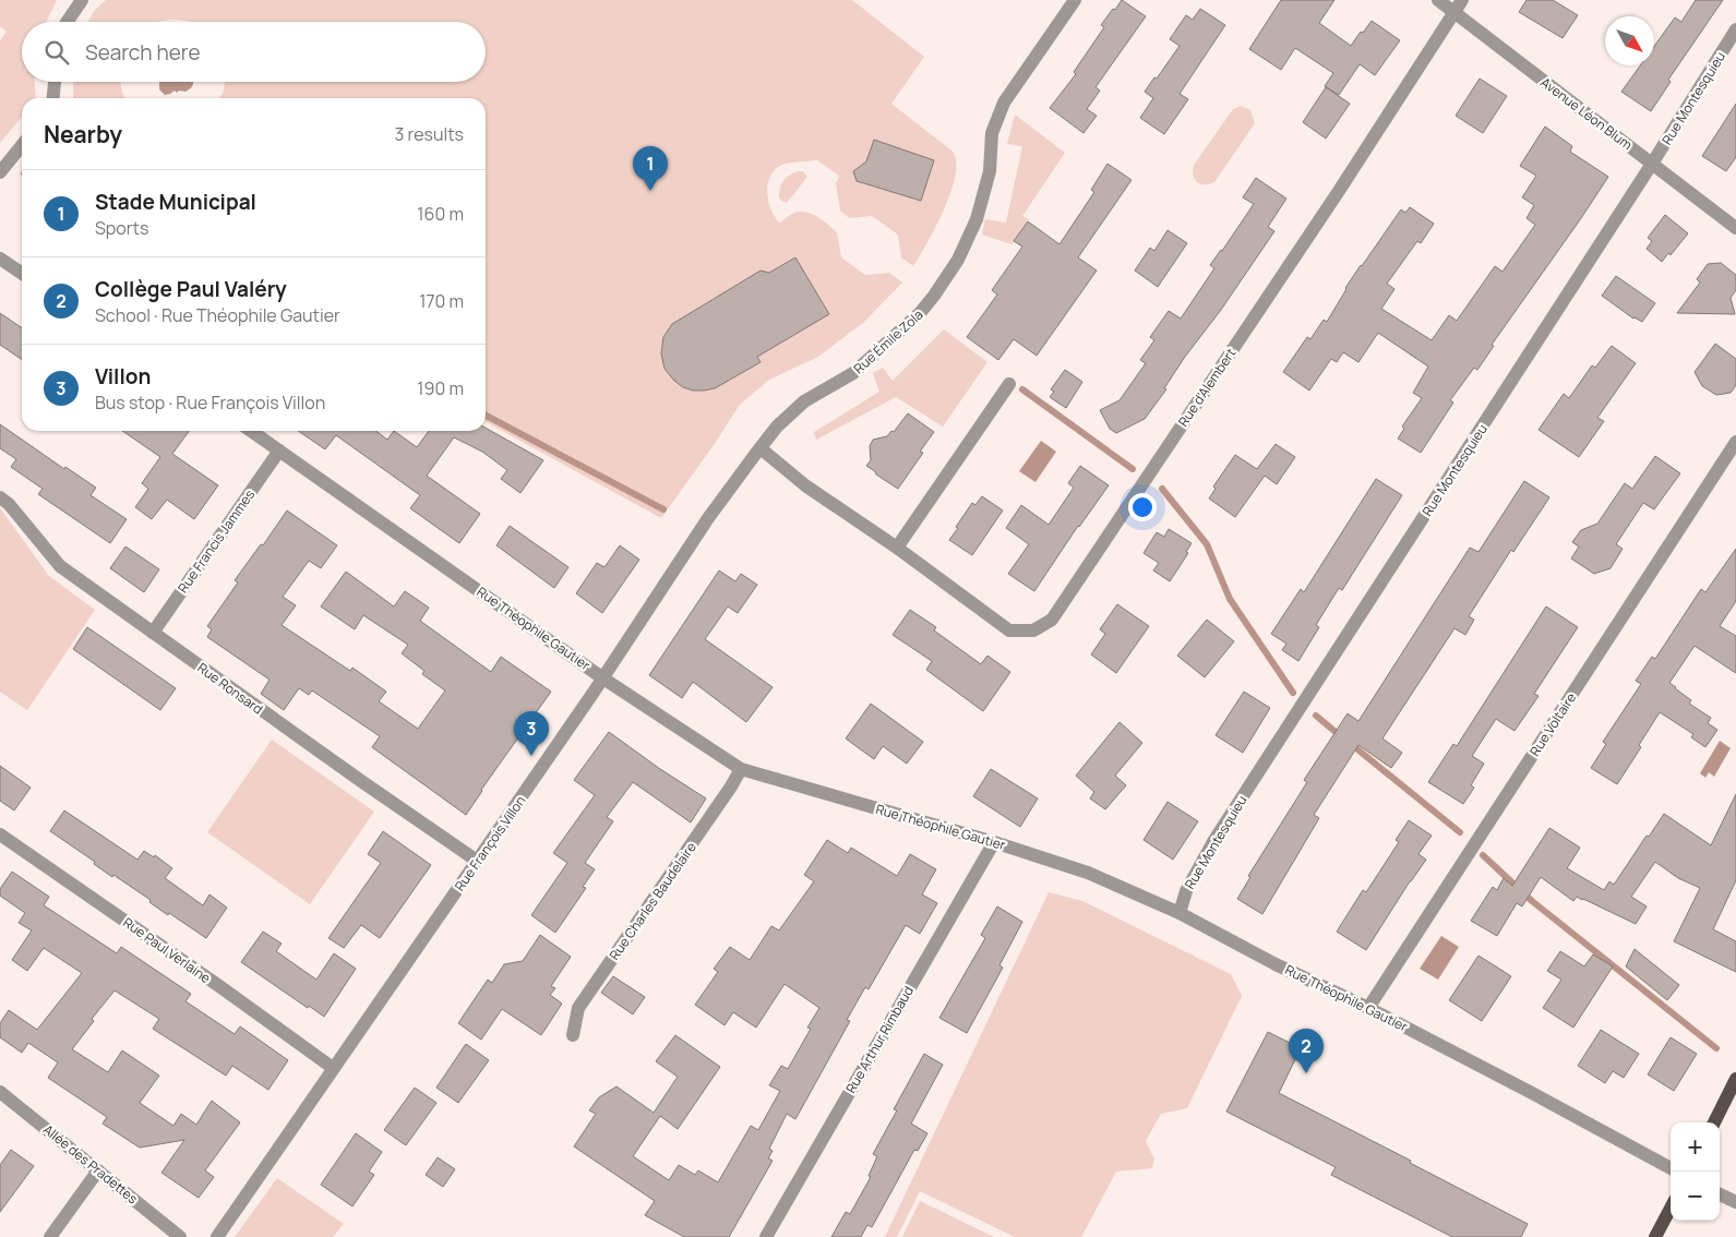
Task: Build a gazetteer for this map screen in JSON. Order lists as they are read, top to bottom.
{
  "streets": {
    "street": [
      "Rue Montesquieu",
      "Avenue Léon Blum",
      "Rue Émile Zola",
      "Rue d'Alembert",
      "Rue Francis Jammes",
      "Rue Théophile Gautier",
      "Rue Ronsard",
      "Rue Voltaire",
      "Rue François Villon",
      "Rue Charles Baudelaire",
      "Rue Paul Verlaine",
      "Rue Arthur Rimbaud",
      "Allée des Pradettes"
    ]
  },
  "crossings": [
    ["Rue Montesquieu", "Avenue Léon Blum"],
    ["Rue Montesquieu", "Rue Théophile Gautier"],
    ["Avenue Léon Blum", "Rue d'Alembert"],
    ["Rue Émile Zola", "Rue d'Alembert"],
    ["Rue Émile Zola", "Rue François Villon"],
    ["Rue d'Alembert", "Rue François Villon"],
    ["Rue Francis Jammes", "Rue Théophile Gautier"],
    ["Rue Francis Jammes", "Rue Ronsard"],
    ["Rue Théophile Gautier", "Rue Voltaire"],
    ["Rue Théophile Gautier", "Rue François Villon"],
    ["Rue Théophile Gautier", "Rue Charles Baudelaire"],
    ["Rue Théophile Gautier", "Rue Arthur Rimbaud"],
    ["Rue Ronsard", "Rue François Villon"],
    ["Rue François Villon", "Rue Paul Verlaine"]
  ],
  "north": "bottom right",
  "page": {
    "search": "Search here",
    "heading": ["Nearby", "3 results"],
    "pins": ["1", "3", "2"],
    "list": [
      {
        "mark": "1",
        "name": "Stade Municipal",
        "note": "Sports",
        "value": "160 m"
      },
      {
        "mark": "2",
        "name": "Collège Paul Valéry",
        "note": "School · Rue Théophile Gautier",
        "value": "170 m"
      },
      {
        "mark": "3",
        "name": "Villon",
        "note": "Bus stop · Rue François Villon",
        "value": "190 m"
      }
    ],
    "map_buttons": ["+", "−"]
  }
}
